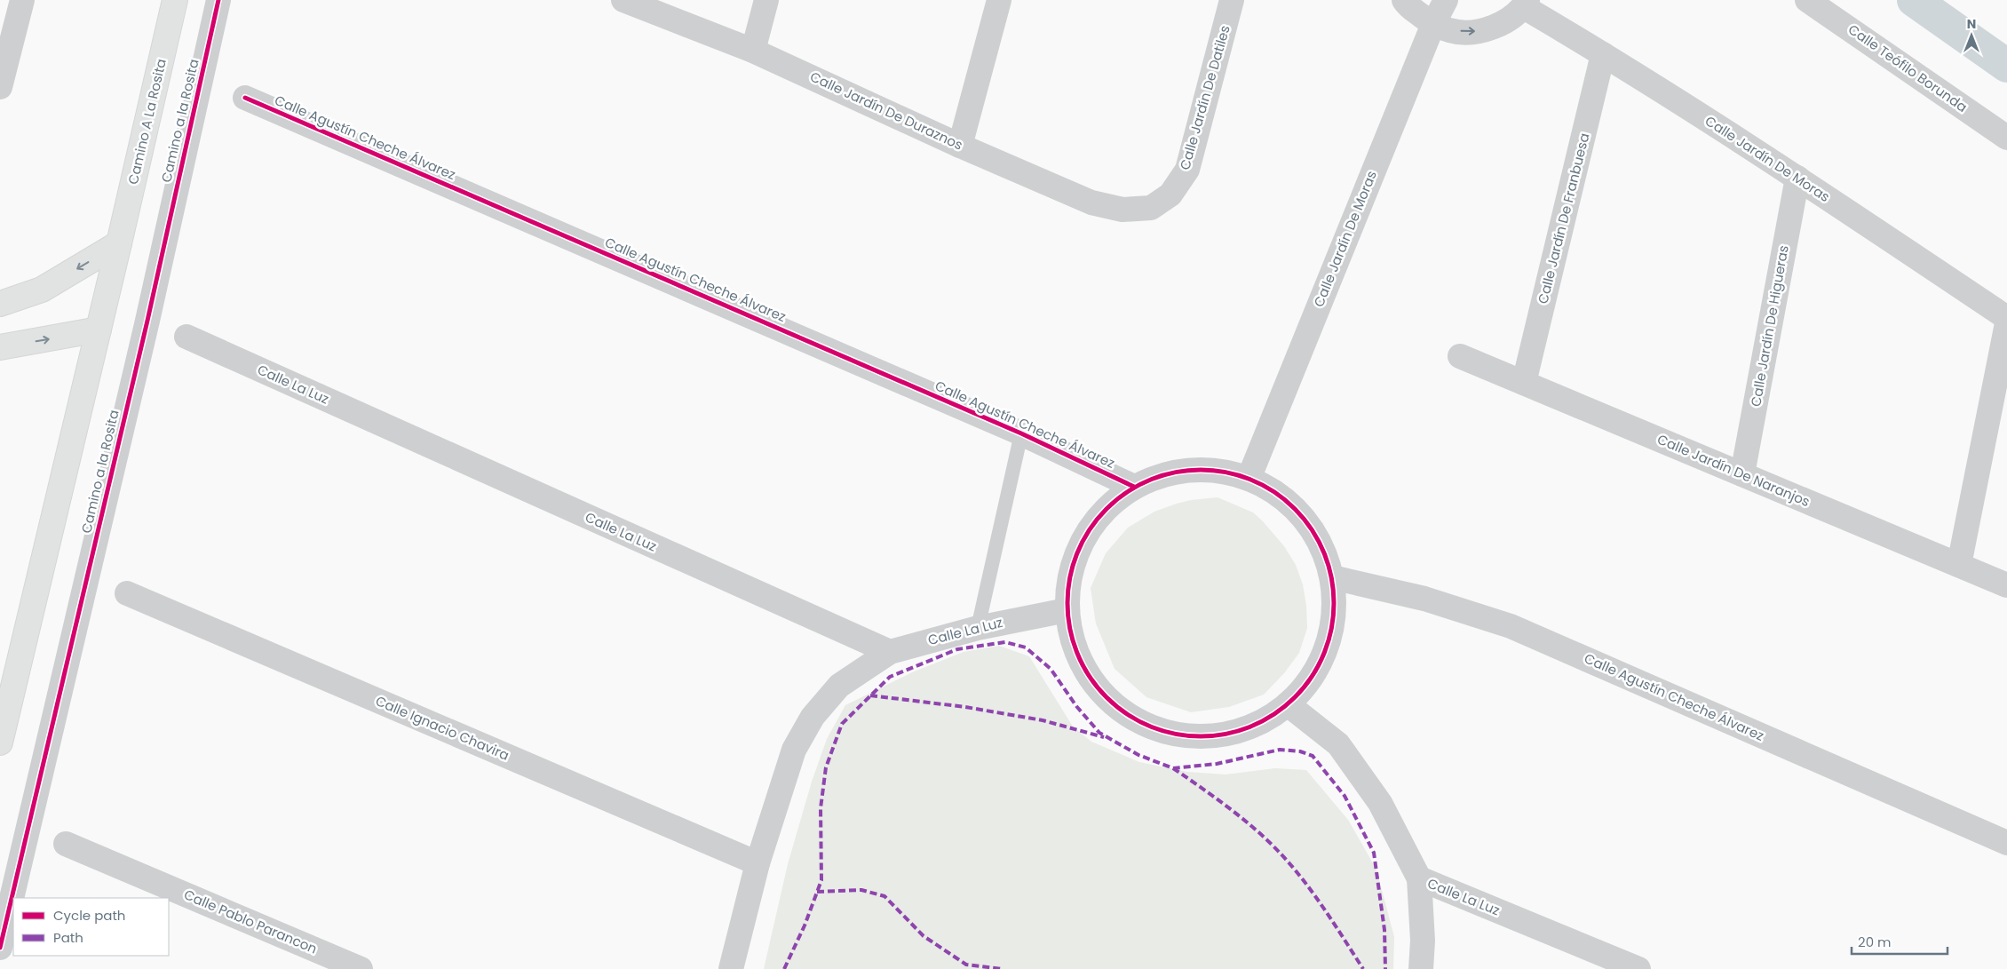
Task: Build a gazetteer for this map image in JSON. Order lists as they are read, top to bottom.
{
  "streets": {
    "street": [
      "Calle Teófilo Borunda",
      "Calle Jardín De Datiles",
      "Calle Jardín De Duraznos",
      "Camino a la Rosita",
      "Camino A La Rosita",
      "Calle Agustín Cheche Álvarez",
      "Calle Jardín De Moras",
      "Calle Jardín De Franbuesa",
      "Calle Jardín De Higueras",
      "Calle La Luz",
      "Calle Jardín De Naranjos",
      "Calle Ignacio Chavira",
      "Calle Pablo Parancon"
    ]
  },
  "crossings": [
    ["Calle Jardín De Datiles", "Calle Jardín De Duraznos"],
    ["Calle Jardín De Moras", "Calle Jardín De Franbuesa"],
    ["Calle Jardín De Moras", "Calle Jardín De Higueras"],
    ["Calle Jardín De Franbuesa", "Calle Jardín De Naranjos"],
    ["Calle Jardín De Higueras", "Calle Jardín De Naranjos"]
  ],
  "legend": ["Cycle path", "Path"],
  "scale_bar": "20 m",
  "north": "top"
}
